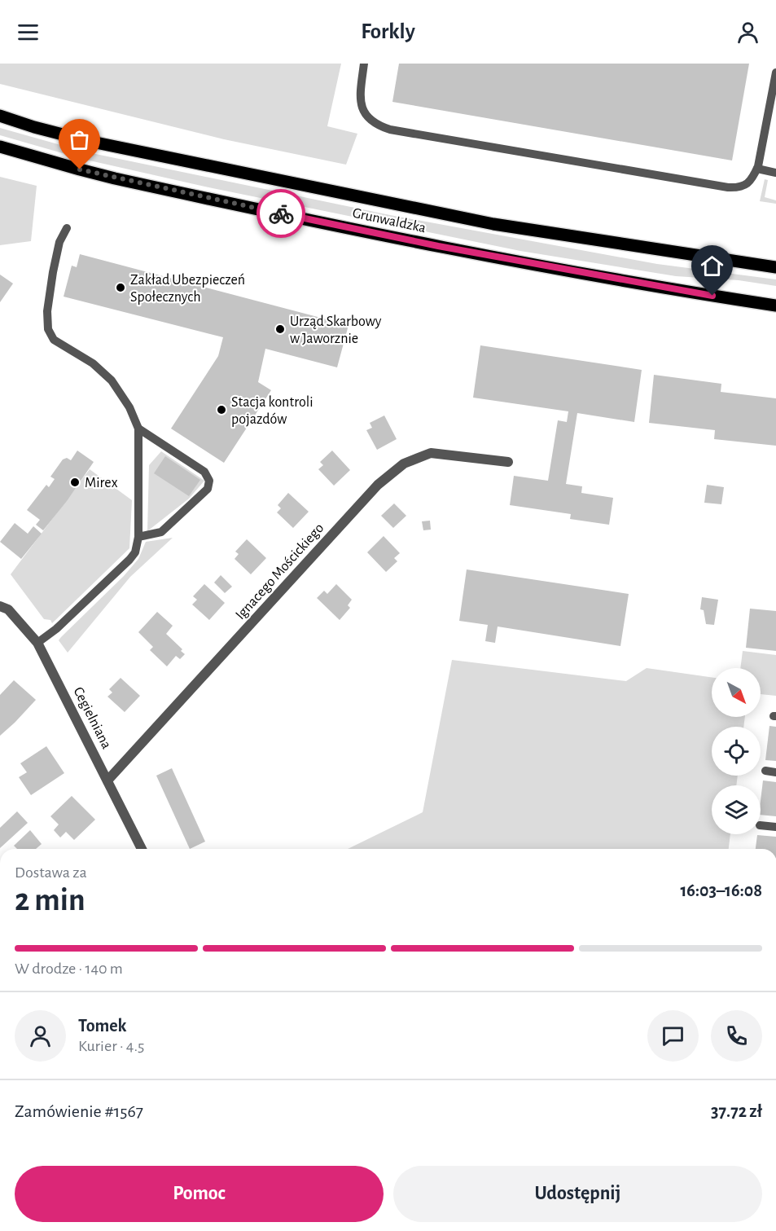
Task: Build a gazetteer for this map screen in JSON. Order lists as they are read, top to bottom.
{
  "streets": {
    "main road": ["Grunwaldzka"],
    "street": ["Ignacego Mościckiego", "Cegielniana"]
  },
  "crossings": [
    ["Ignacego Mościckiego", "Cegielniana"]
  ],
  "places": [
    "Zakład Ubezpieczeń Społecznych",
    "Urząd Skarbowy w Jaworznie",
    "Stacja kontroli pojazdów",
    "Mirex"
  ],
  "north": "bottom right",
  "page": {
    "header": "Forkly",
    "heading": ["2 min", "Dostawa za", "16:03–16:08"],
    "panel": [
      "Tomek",
      "Kurier · 4.5",
      "Zamówienie #1567",
      "37.72 zł"
    ],
    "bar": "W drodze · 140 m",
    "buttons": ["Pomoc", "Udostępnij"]
  }
}
